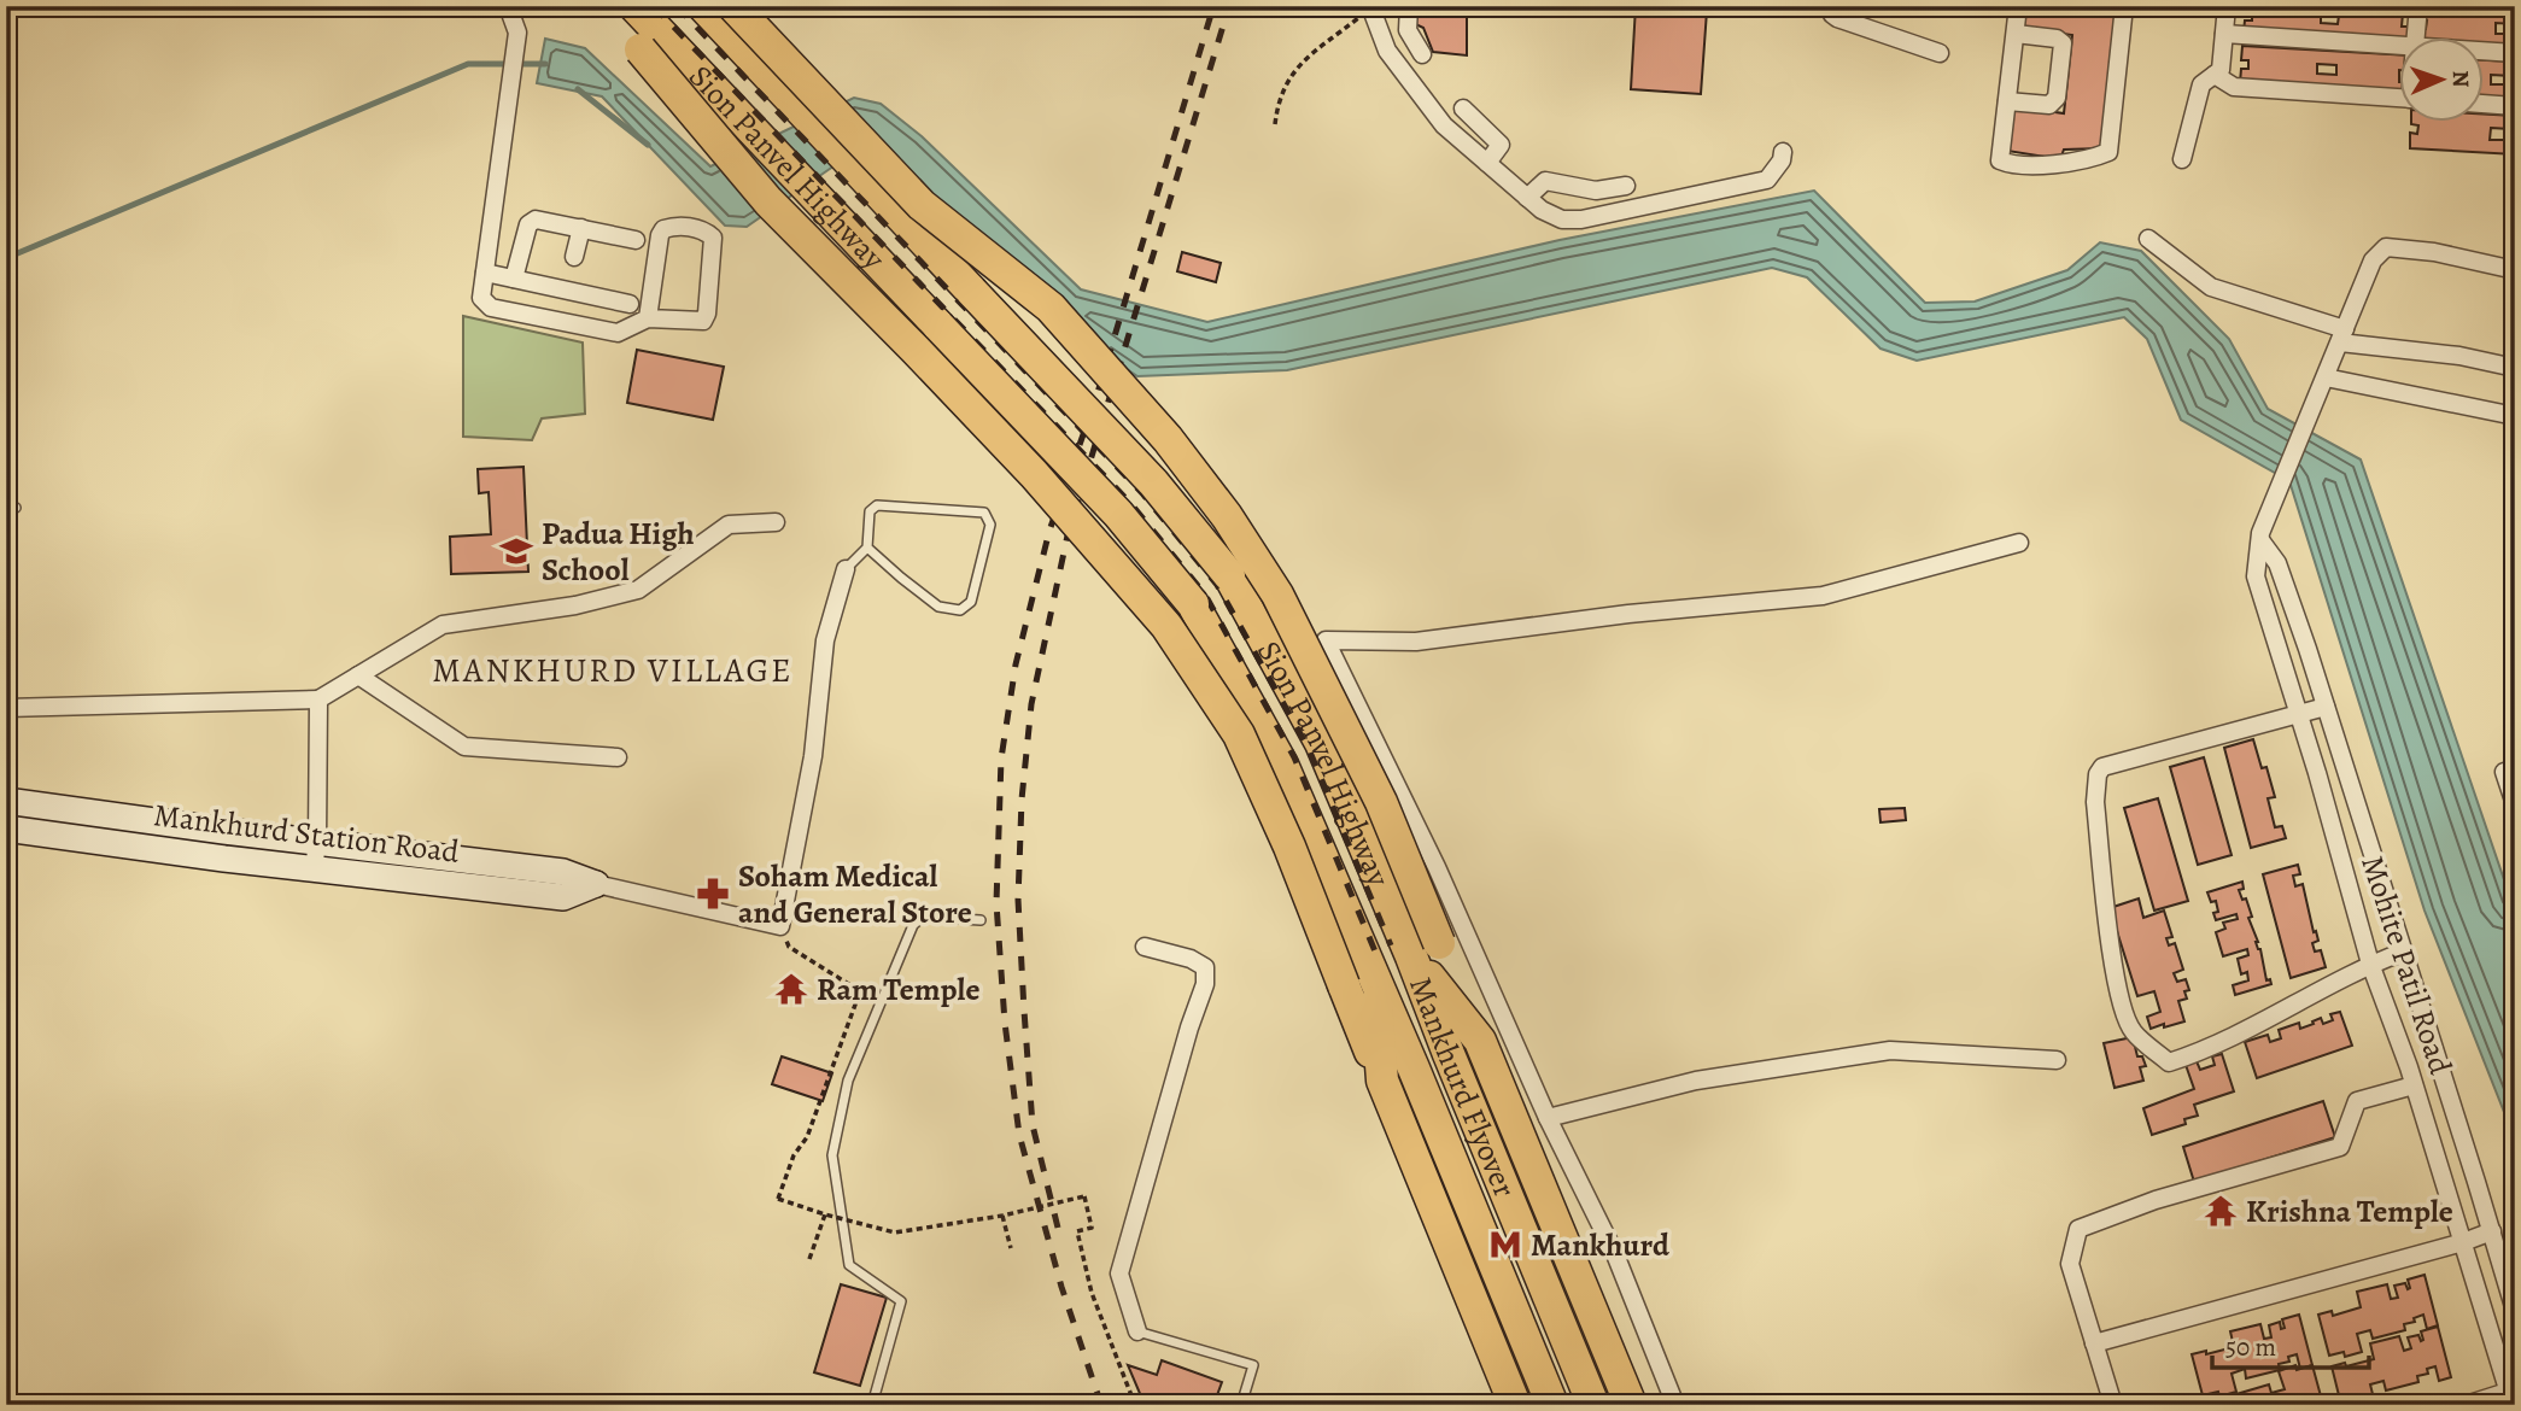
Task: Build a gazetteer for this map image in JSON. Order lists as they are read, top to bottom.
{
  "streets": {
    "highway": ["Sion Panvel Highway", "Mankhurd Flyover"],
    "street": ["Mankhurd Station Road", "Mohite Patil Road"]
  },
  "crossings": [
    ["Sion Panvel Highway", "Mankhurd Flyover"]
  ],
  "districts": ["MANKHURD VILLAGE"],
  "places": {
    "school or university": ["Padua High School"],
    "pharmacy": ["Soham Medical and General Store"],
    "temple": ["Ram Temple", "Krishna Temple"],
    "metro station": ["Mankhurd"]
  },
  "scale_bar": "50 m",
  "north": "right"
}
